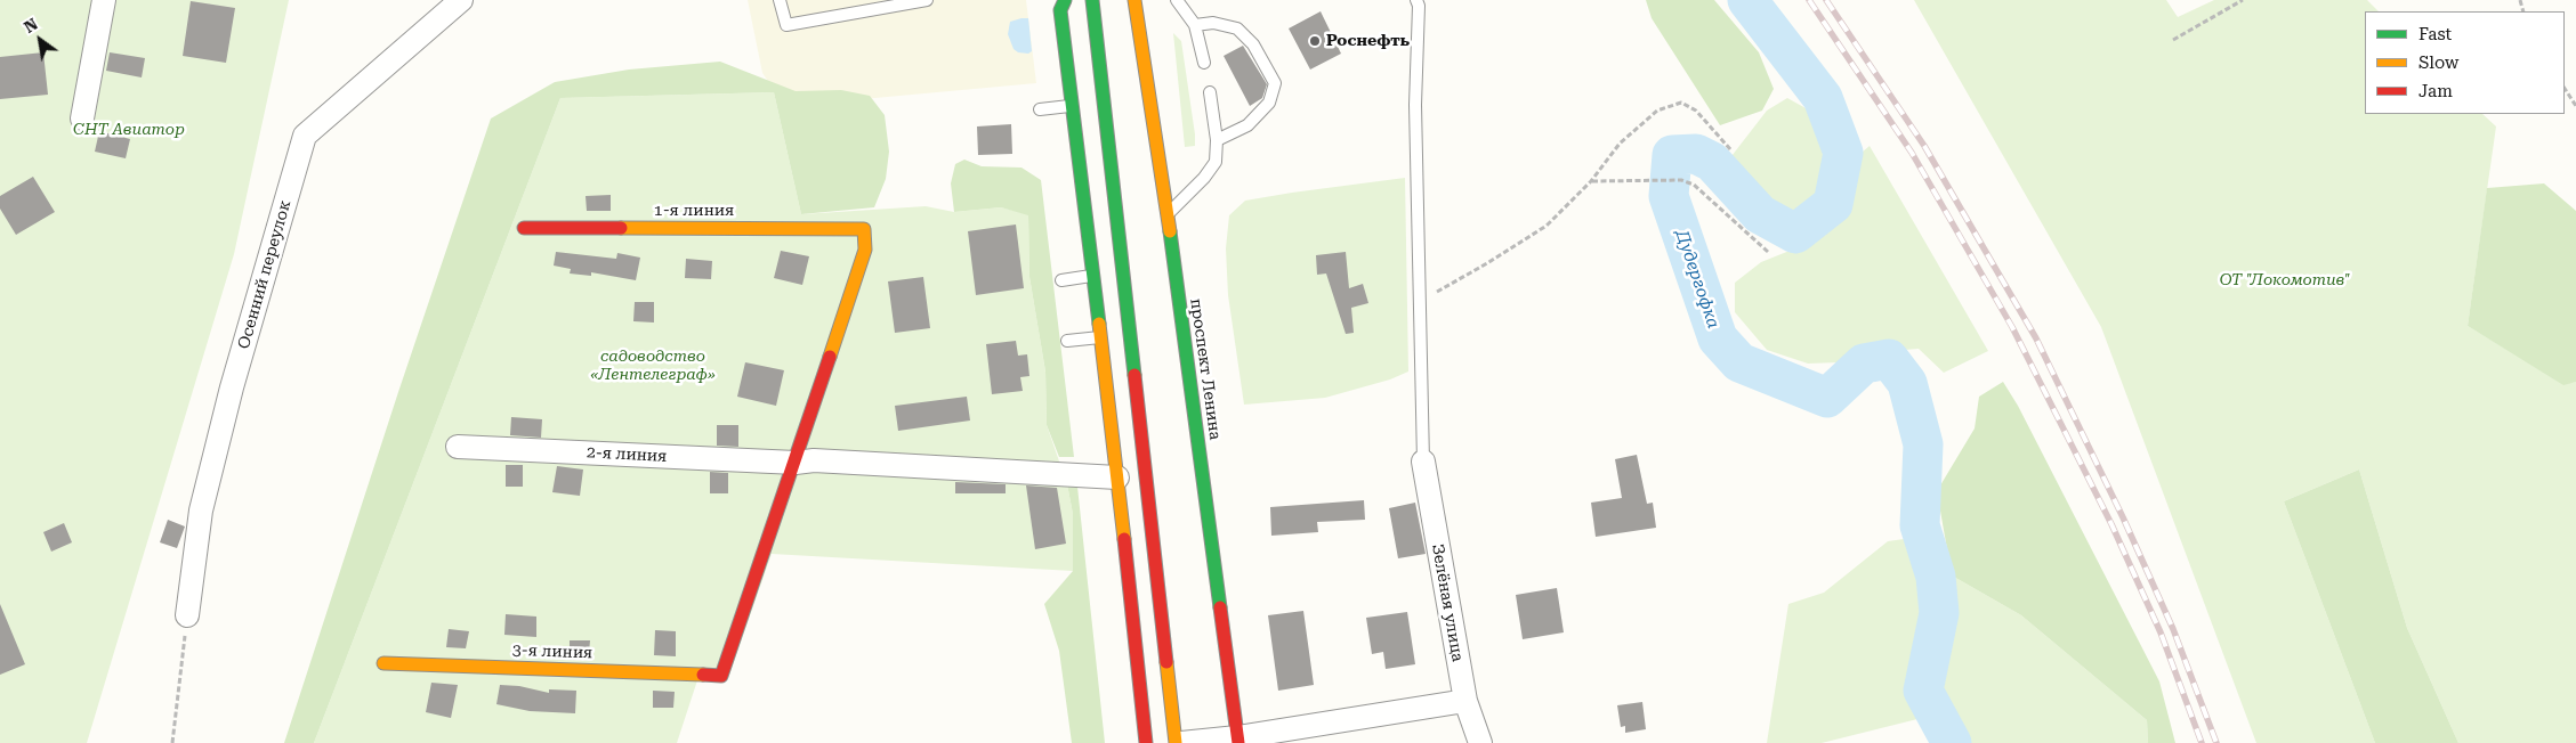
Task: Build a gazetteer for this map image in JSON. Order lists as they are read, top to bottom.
{
  "streets": {
    "main road": ["1-я линия", "проспект Ленина", "3-я линия"],
    "street": ["Осенний переулок", "2-я линия", "Зелёная улица"]
  },
  "crossings": [
    ["1-я линия", "2-я линия"],
    ["1-я линия", "3-я линия"],
    ["2-я линия", "3-я линия"]
  ],
  "water": ["Дудергофка"],
  "parks": ["СНТ Авиатор", "ОТ \"Локомотив\"", "садоводство «Лентелеграф»"],
  "places": ["Роснефть"],
  "legend": ["Fast", "Slow", "Jam"],
  "north": "top left"
}
